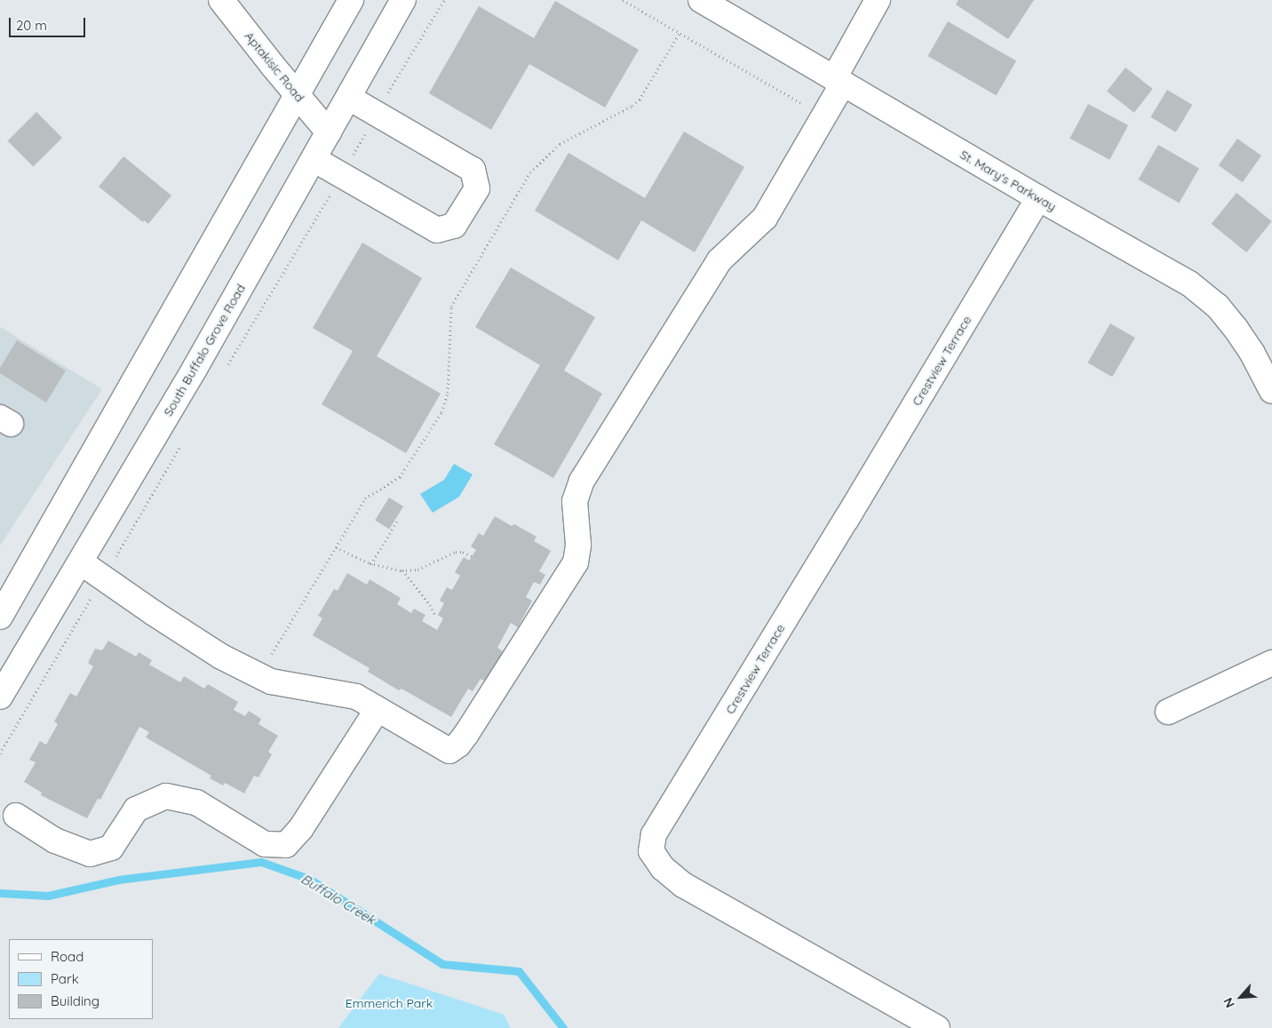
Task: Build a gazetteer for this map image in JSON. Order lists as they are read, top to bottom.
{
  "streets": {
    "street": [
      "Aptakisic Road",
      "St. Mary's Parkway",
      "South Buffalo Grove Road",
      "Crestview Terrace"
    ]
  },
  "crossings": [
    ["Aptakisic Road", "South Buffalo Grove Road"],
    ["St. Mary's Parkway", "Crestview Terrace"]
  ],
  "water": ["Buffalo Creek"],
  "parks": ["Emmerich Park"],
  "legend": ["Road", "Park", "Building"],
  "scale_bar": "20 m",
  "north": "bottom left"
}
